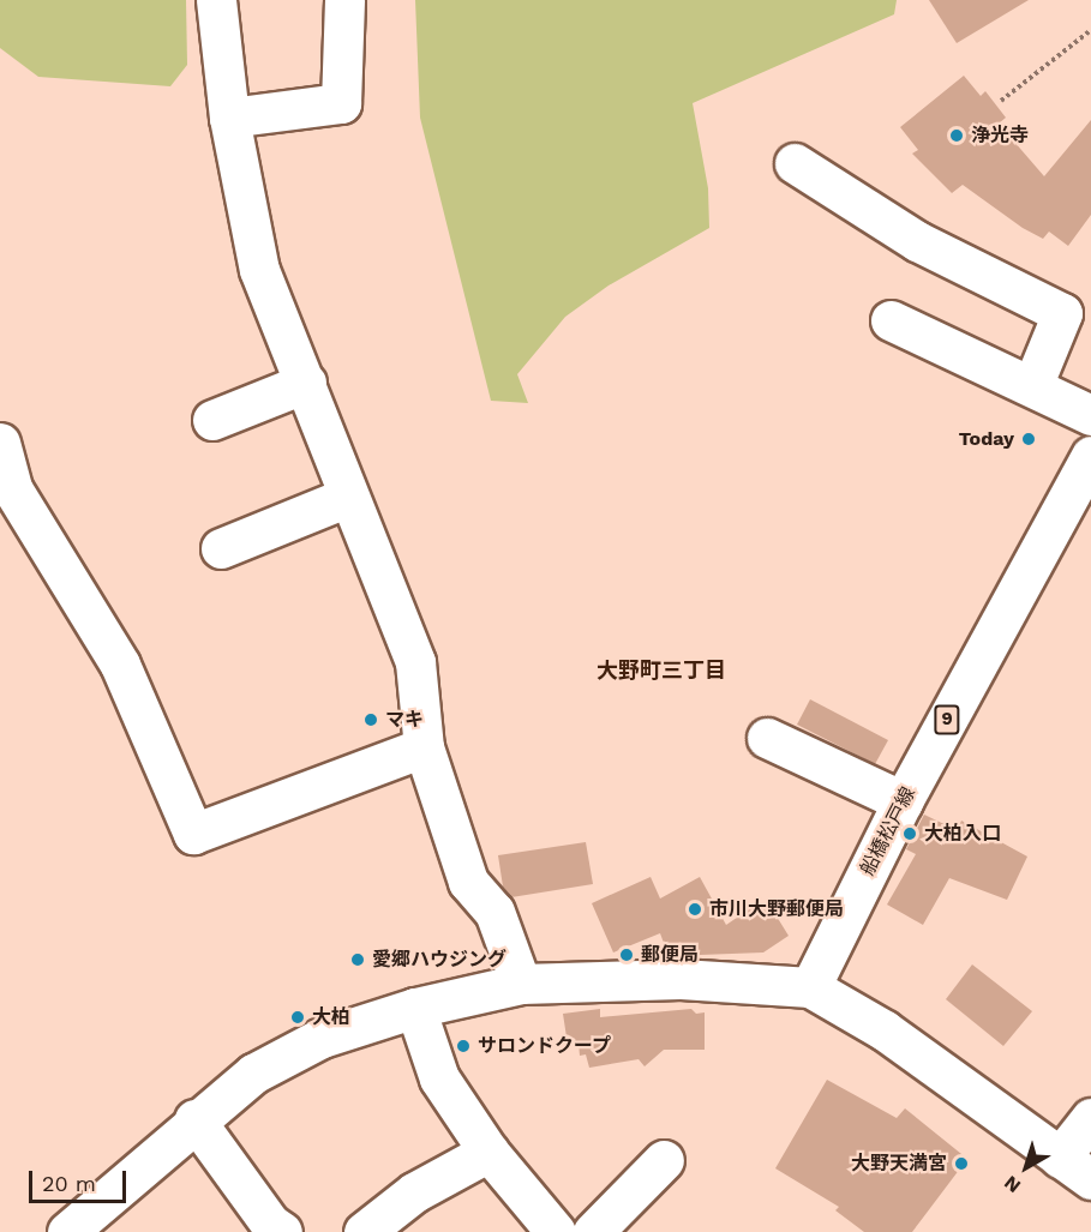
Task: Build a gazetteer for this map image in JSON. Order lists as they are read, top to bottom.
{
  "streets": {
    "street": ["9", "船橋松戸線"]
  },
  "districts": ["大野町三丁目"],
  "places": [
    "浄光寺",
    "Today",
    "マキ",
    "大柏入口",
    "市川大野郵便局",
    "郵便局",
    "愛郷ハウジング",
    "大柏",
    "サロンドクープ",
    "大野天満宮"
  ],
  "scale_bar": "20 m",
  "north": "bottom left"
}
